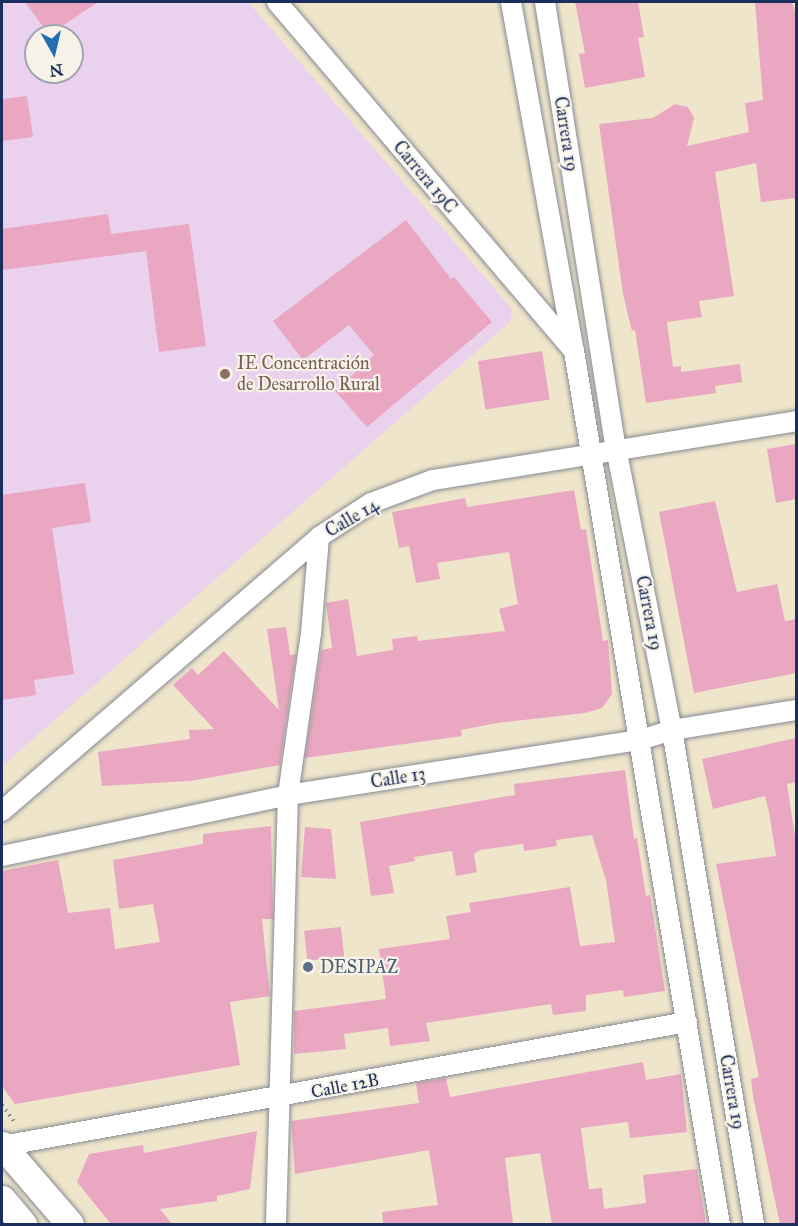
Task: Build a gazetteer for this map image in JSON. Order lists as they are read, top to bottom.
{
  "streets": {
    "street": [
      "Carrera 19",
      "Carrera 19C",
      "Calle 14",
      "Calle 13",
      "Calle 12B"
    ]
  },
  "crossings": [
    ["Carrera 19", "Carrera 19C"],
    ["Carrera 19", "Calle 14"],
    ["Carrera 19", "Calle 13"],
    ["Carrera 19", "Calle 12B"]
  ],
  "places": ["IE Concentración de Desarrollo Rural", "DESIPAZ"],
  "north": "bottom"
}
